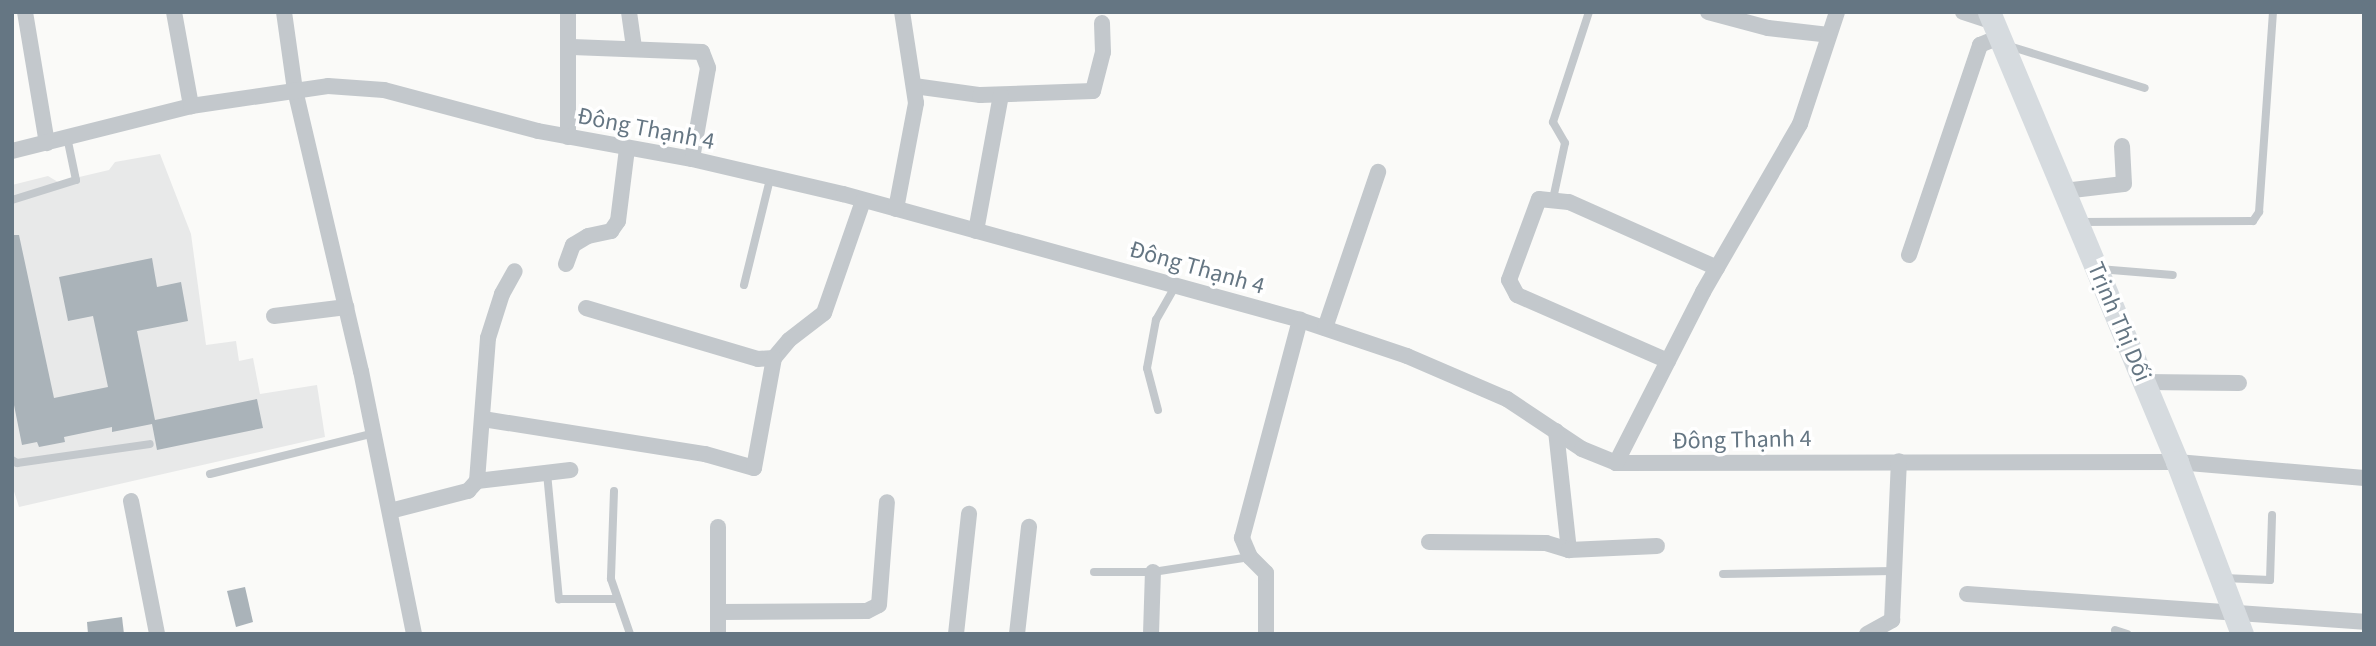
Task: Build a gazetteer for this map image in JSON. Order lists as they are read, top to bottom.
{
  "streets": {
    "main road": ["Trịnh Thị Dối"],
    "street": ["Đông Thạnh 4"]
  },
  "crossings": [
    ["Đông Thạnh 4", "Trịnh Thị Dối"]
  ]
}
